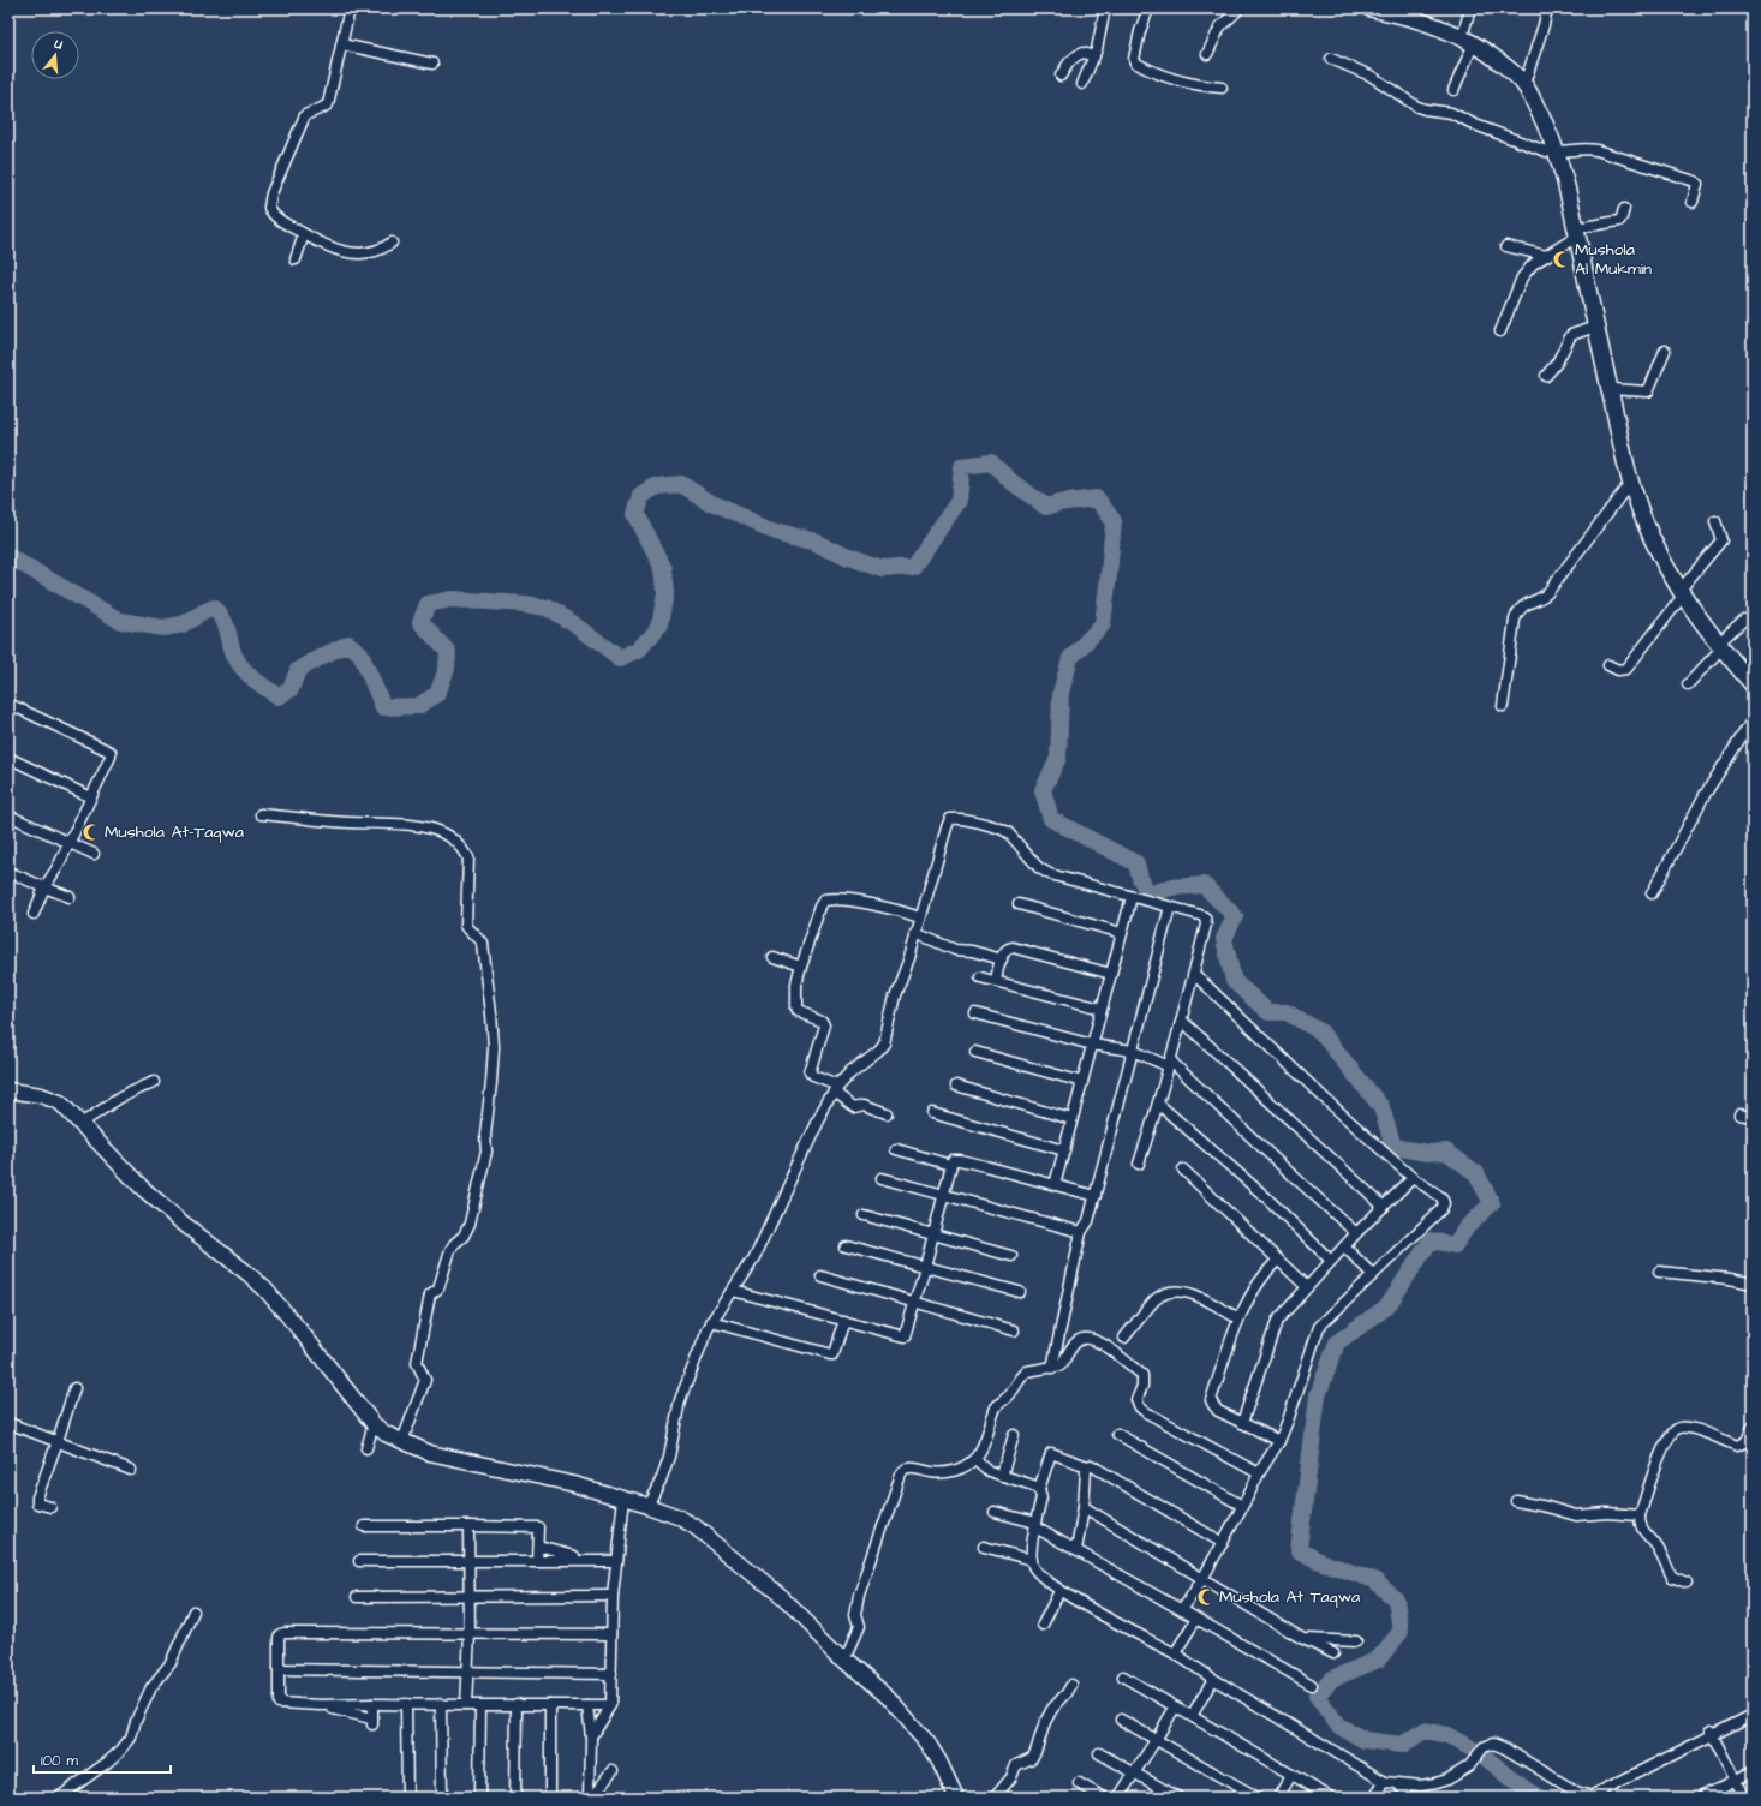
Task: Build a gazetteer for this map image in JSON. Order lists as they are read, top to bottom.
{
  "places": {
    "mosque": ["Mushola Al Mukmin", "Mushola At-Taqwa", "Mushola At Taqwa"]
  },
  "scale_bar": "100 m",
  "north": "top"
}
